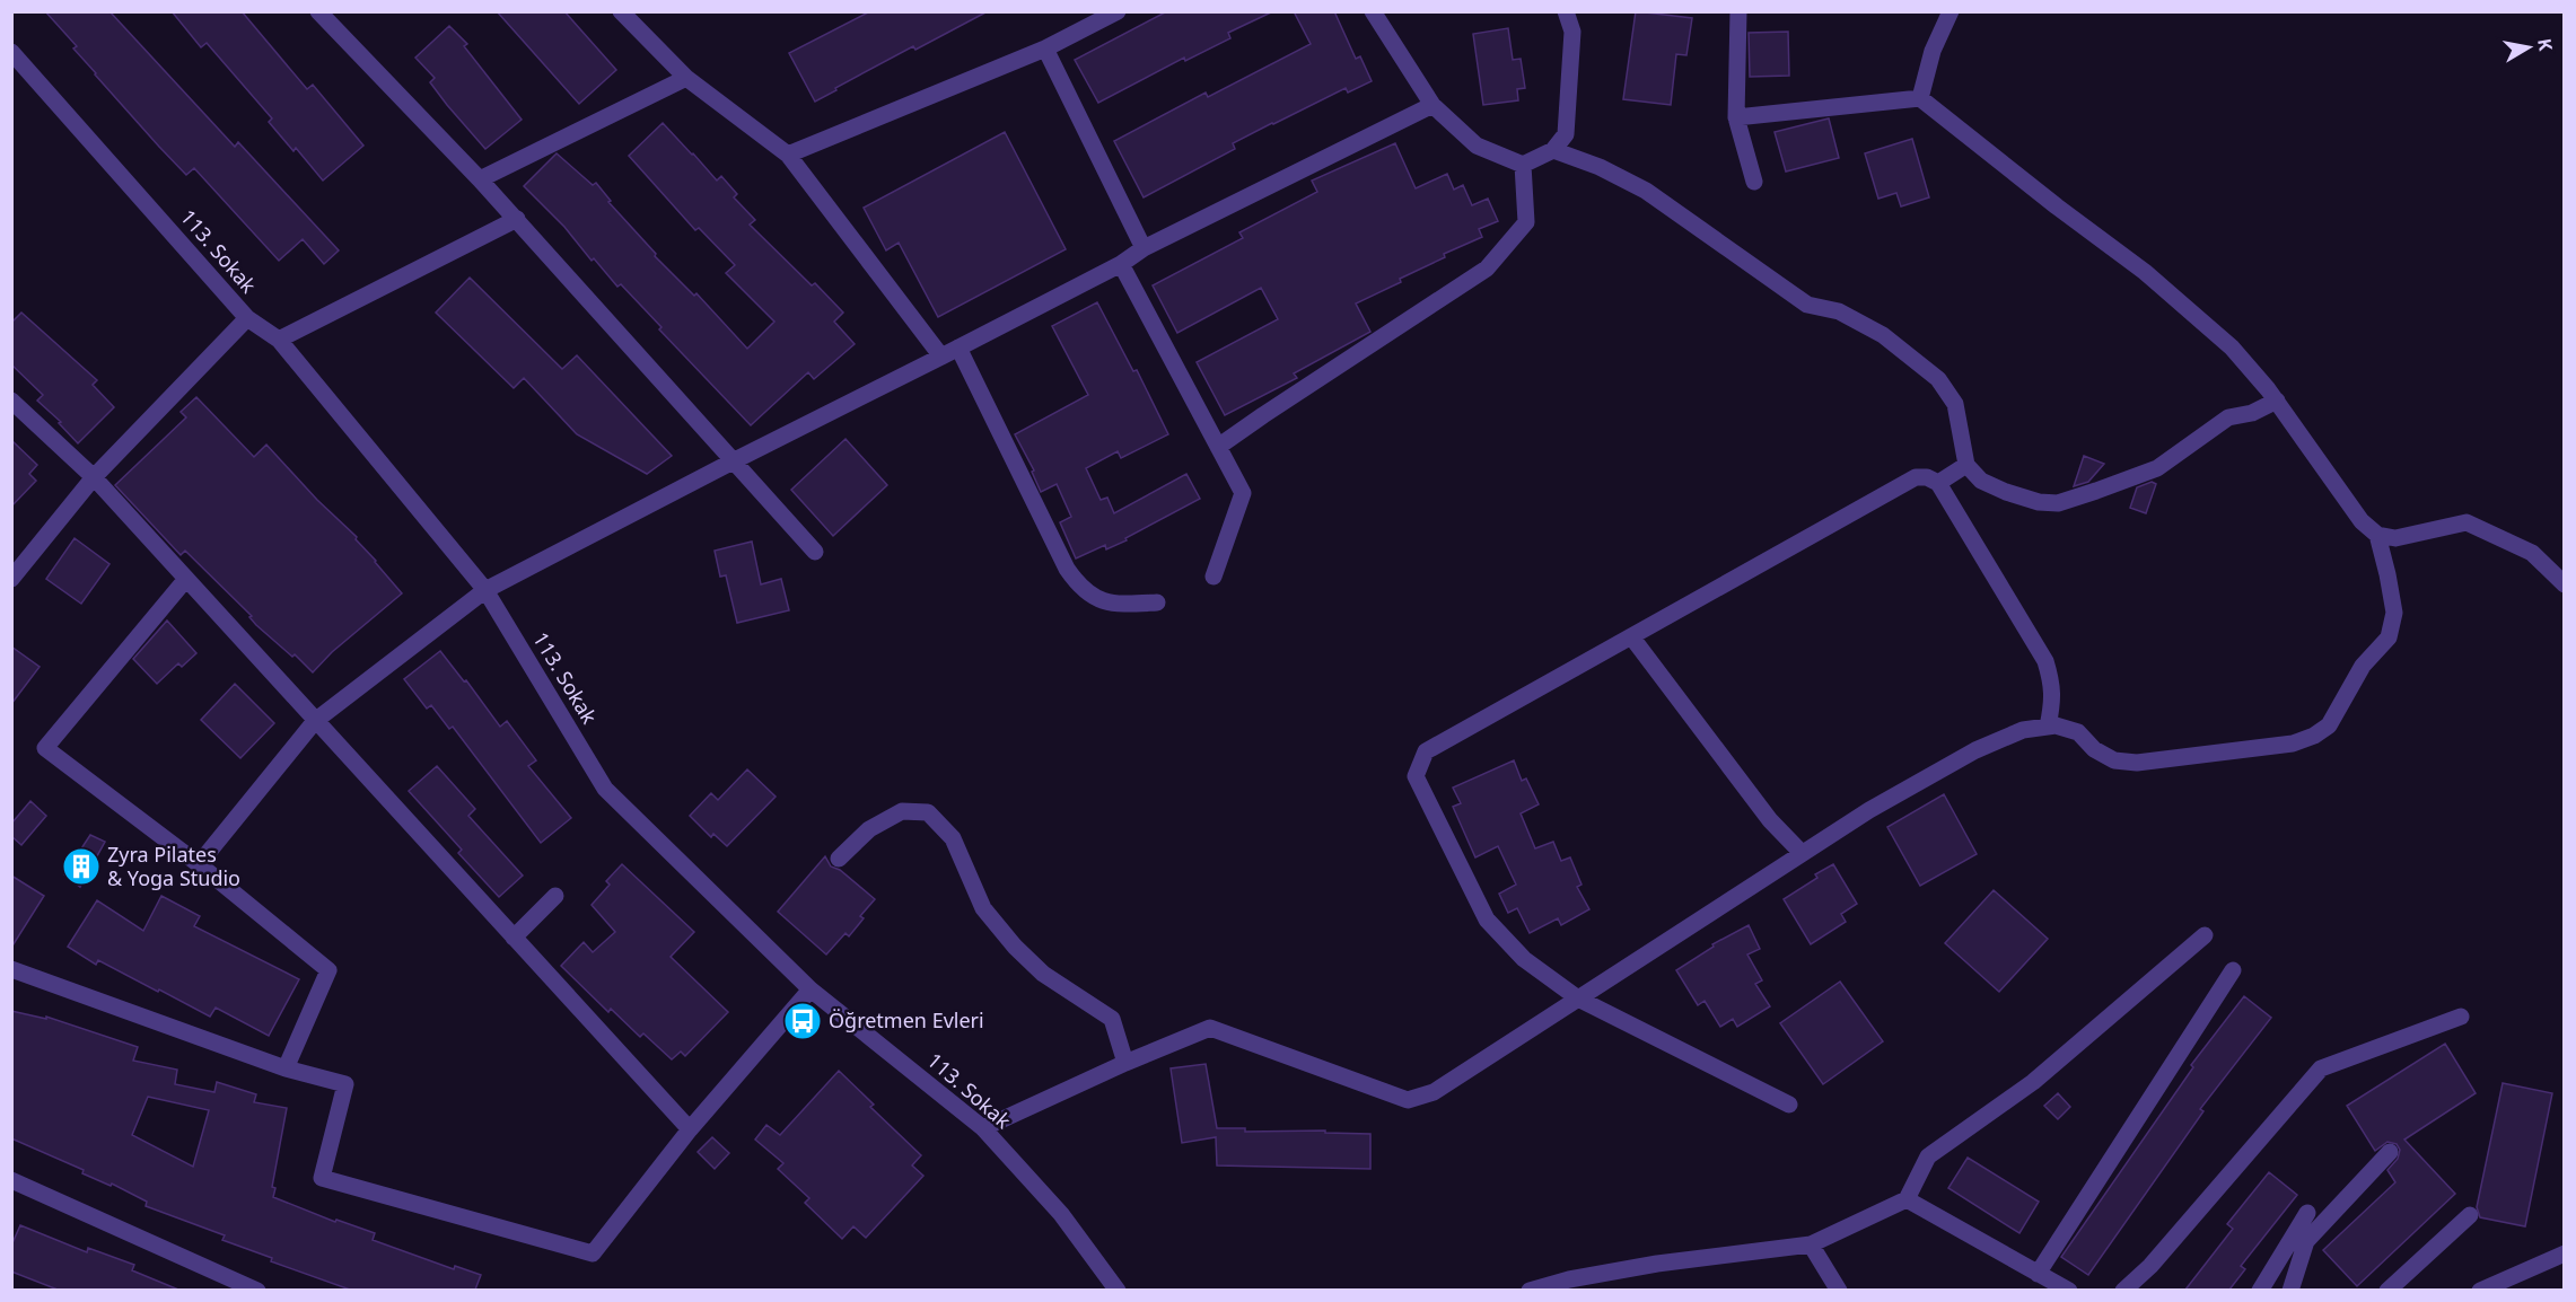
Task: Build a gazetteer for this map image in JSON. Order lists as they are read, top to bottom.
{
  "streets": {
    "street": ["113. Sokak"]
  },
  "places": {
    "building": ["Zyra Pilates & Yoga Studio"],
    "bus stop": ["Öğretmen Evleri"]
  },
  "north": "right"
}
